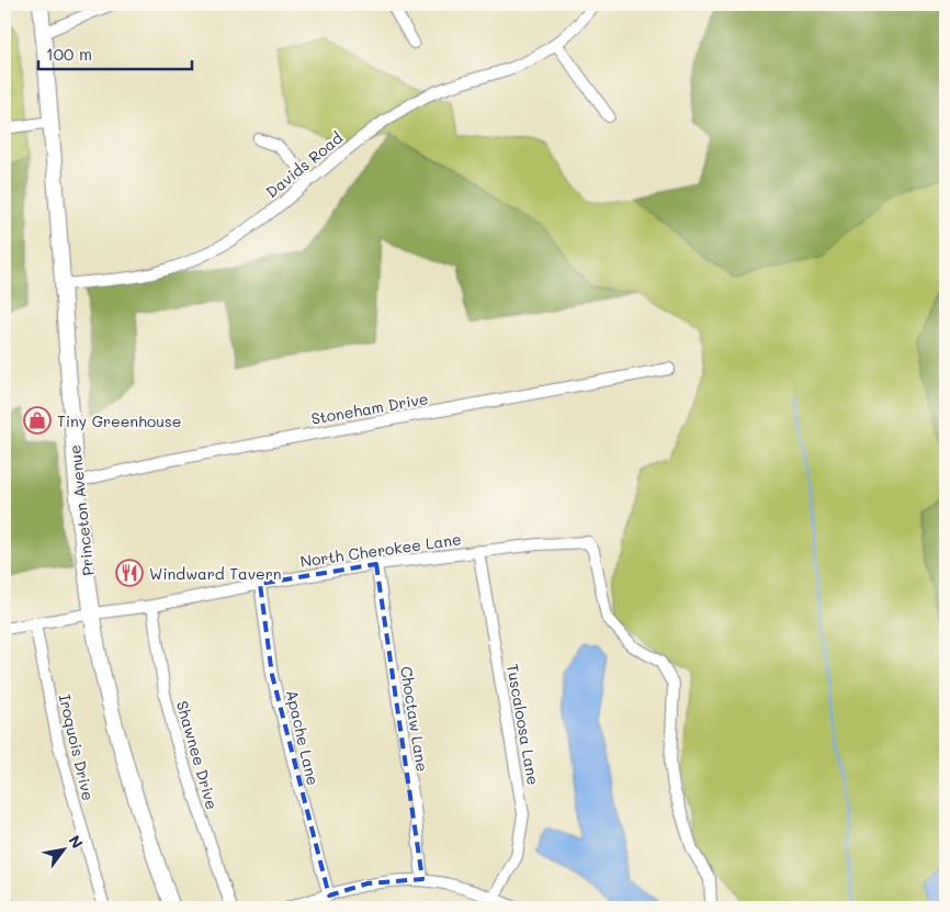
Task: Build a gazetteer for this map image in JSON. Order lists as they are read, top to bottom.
{
  "streets": {
    "main road": ["Princeton Avenue"],
    "street": [
      "Davids Road",
      "Stoneham Drive",
      "North Cherokee Lane",
      "Choctaw Lane",
      "Tuscaloosa Lane",
      "Apache Lane",
      "Iroquois Drive",
      "Shawnee Drive"
    ]
  },
  "crossings": [
    ["Davids Road", "Princeton Avenue"],
    ["Stoneham Drive", "Princeton Avenue"],
    ["Princeton Avenue", "North Cherokee Lane"],
    ["North Cherokee Lane", "Choctaw Lane"],
    ["North Cherokee Lane", "Tuscaloosa Lane"],
    ["North Cherokee Lane", "Apache Lane"],
    ["North Cherokee Lane", "Iroquois Drive"],
    ["North Cherokee Lane", "Shawnee Drive"]
  ],
  "places": {
    "shop": ["Tiny Greenhouse"],
    "restaurant": ["Windward Tavern"]
  },
  "scale_bar": "100 m",
  "north": "top right"
}
